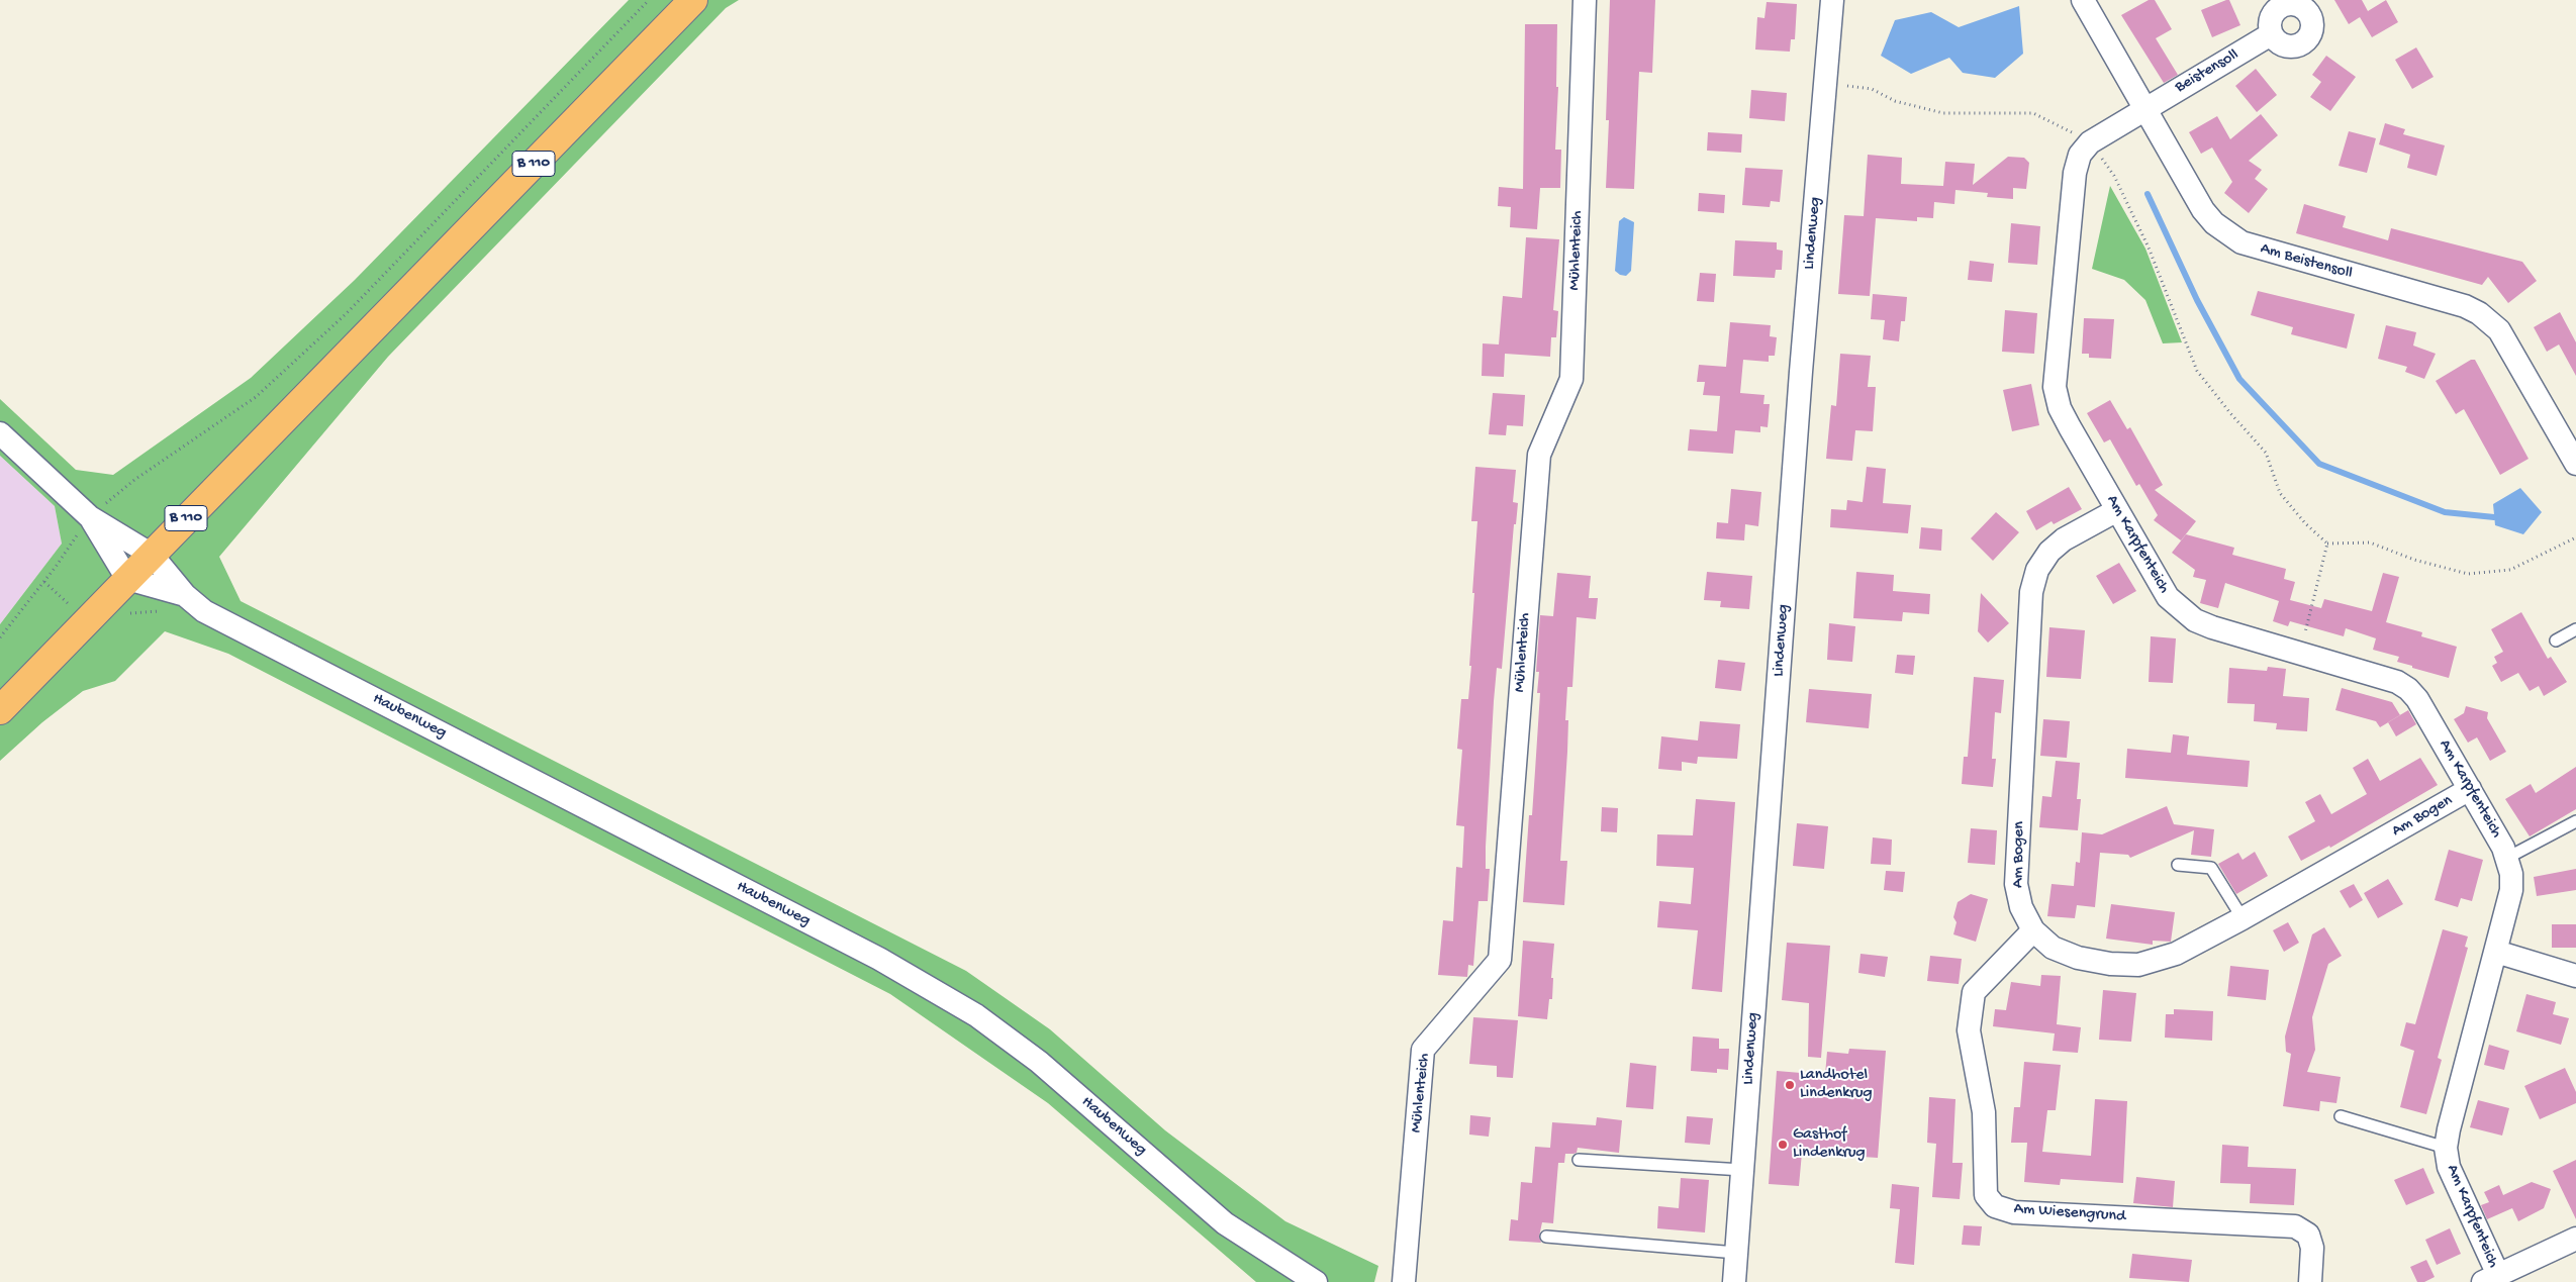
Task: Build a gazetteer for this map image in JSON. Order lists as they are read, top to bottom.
{
  "streets": {
    "main road": ["B 110"],
    "street": [
      "Beistensoll",
      "Lindenweg",
      "Mühlenteich",
      "Am Beistensoll",
      "Am Karpfenteich",
      "Haubenweg",
      "Am Bogen",
      "Am Wiesengrund"
    ]
  },
  "crossings": [
    ["Beistensoll", "Am Beistensoll"],
    ["Beistensoll", "Am Karpfenteich"],
    ["B 110", "Haubenweg"],
    ["Am Beistensoll", "Am Karpfenteich"],
    ["Am Karpfenteich", "Am Bogen"],
    ["Am Bogen", "Am Wiesengrund"]
  ],
  "places": ["Landhotel Lindenkrug", "Gasthof Lindenkrug"]
}
